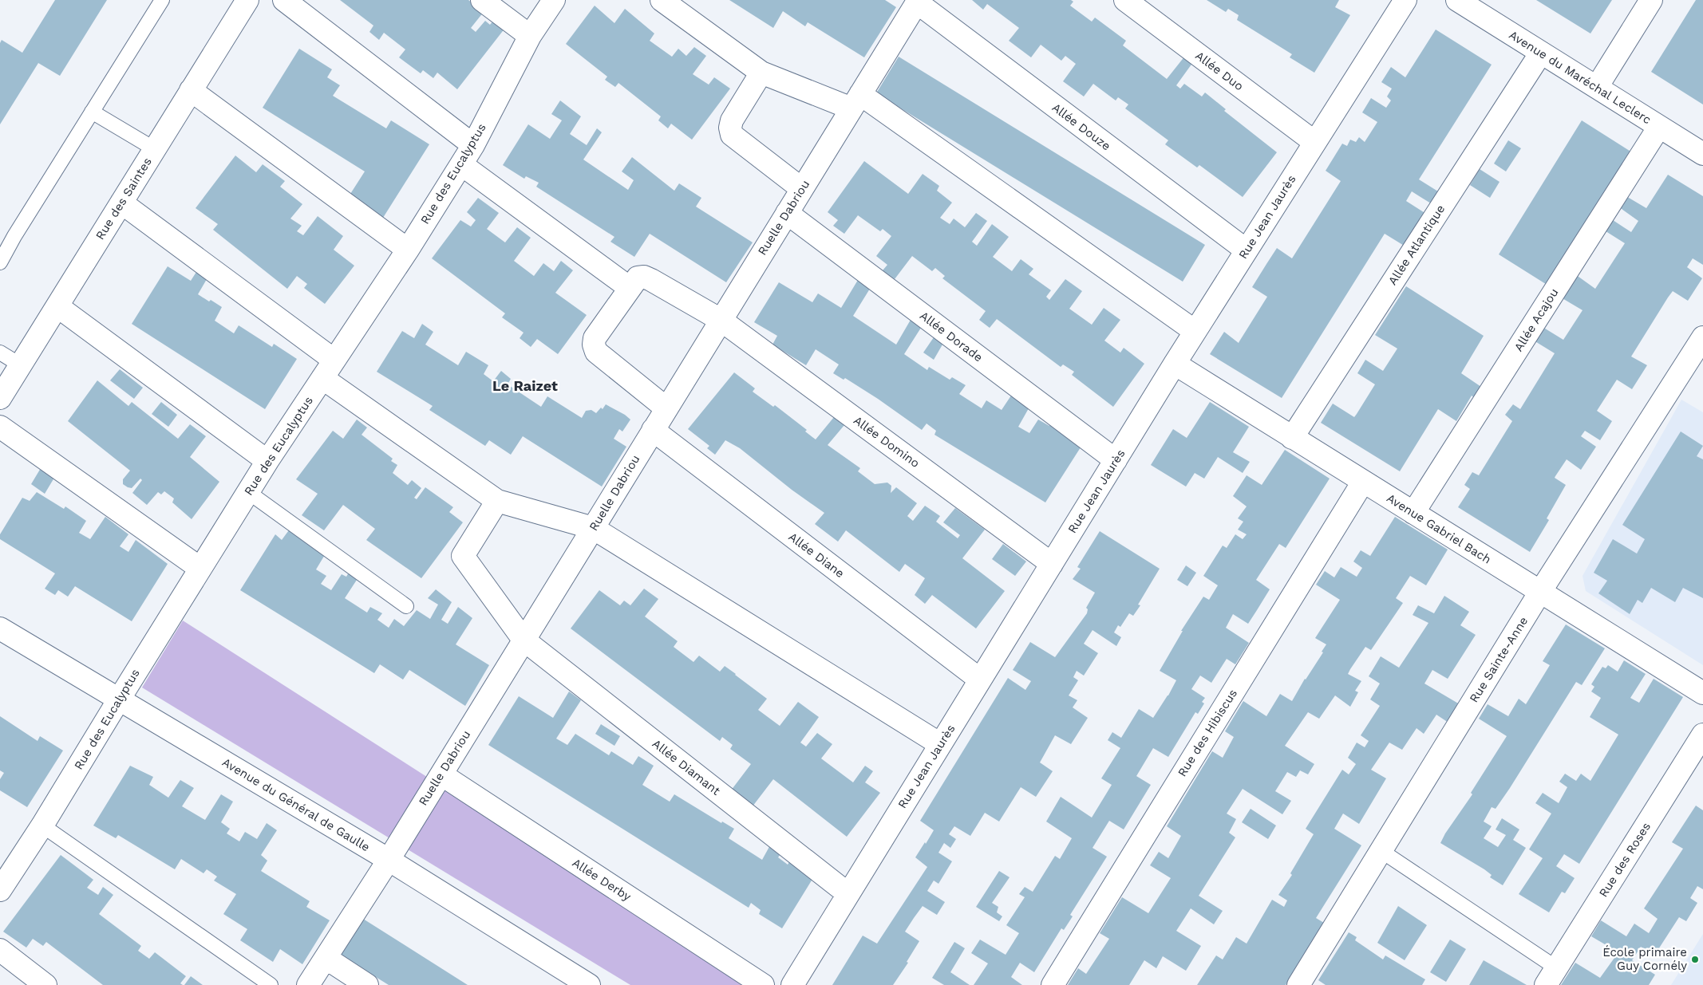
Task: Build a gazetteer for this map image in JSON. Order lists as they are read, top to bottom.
{
  "streets": {
    "street": [
      "Allée Duo",
      "Avenue du Maréchal Leclerc",
      "Allée Douze",
      "Rue des Eucalyptus",
      "Rue des Saintes",
      "Rue Jean Jaurès",
      "Ruelle Dabriou",
      "Allée Atlantique",
      "Allée Acajou",
      "Allée Dorade",
      "Allée Domino",
      "Avenue Gabriel Bach",
      "Allée Diane",
      "Rue Sainte-Anne",
      "Rue des Hibiscus",
      "Allée Diamant",
      "Avenue du Général de Gaulle",
      "Rue des Roses",
      "Allée Derby"
    ]
  },
  "crossings": [
    ["Allée Duo", "Rue Jean Jaurès"],
    ["Avenue du Maréchal Leclerc", "Allée Atlantique"],
    ["Avenue du Maréchal Leclerc", "Allée Acajou"],
    ["Allée Douze", "Rue Jean Jaurès"],
    ["Allée Douze", "Ruelle Dabriou"],
    ["Rue des Eucalyptus", "Avenue du Général de Gaulle"],
    ["Rue Jean Jaurès", "Allée Dorade"],
    ["Rue Jean Jaurès", "Allée Domino"],
    ["Rue Jean Jaurès", "Avenue Gabriel Bach"],
    ["Rue Jean Jaurès", "Allée Diane"],
    ["Rue Jean Jaurès", "Allée Diamant"],
    ["Ruelle Dabriou", "Allée Dorade"],
    ["Ruelle Dabriou", "Allée Domino"],
    ["Ruelle Dabriou", "Allée Diane"],
    ["Ruelle Dabriou", "Allée Diamant"],
    ["Ruelle Dabriou", "Avenue du Général de Gaulle"],
    ["Ruelle Dabriou", "Allée Derby"],
    ["Allée Atlantique", "Avenue Gabriel Bach"],
    ["Allée Acajou", "Avenue Gabriel Bach"],
    ["Avenue Gabriel Bach", "Rue Sainte-Anne"],
    ["Avenue Gabriel Bach", "Rue des Hibiscus"]
  ],
  "districts": ["Le Raizet"],
  "places": ["École primaire Guy Cornély"]
}
